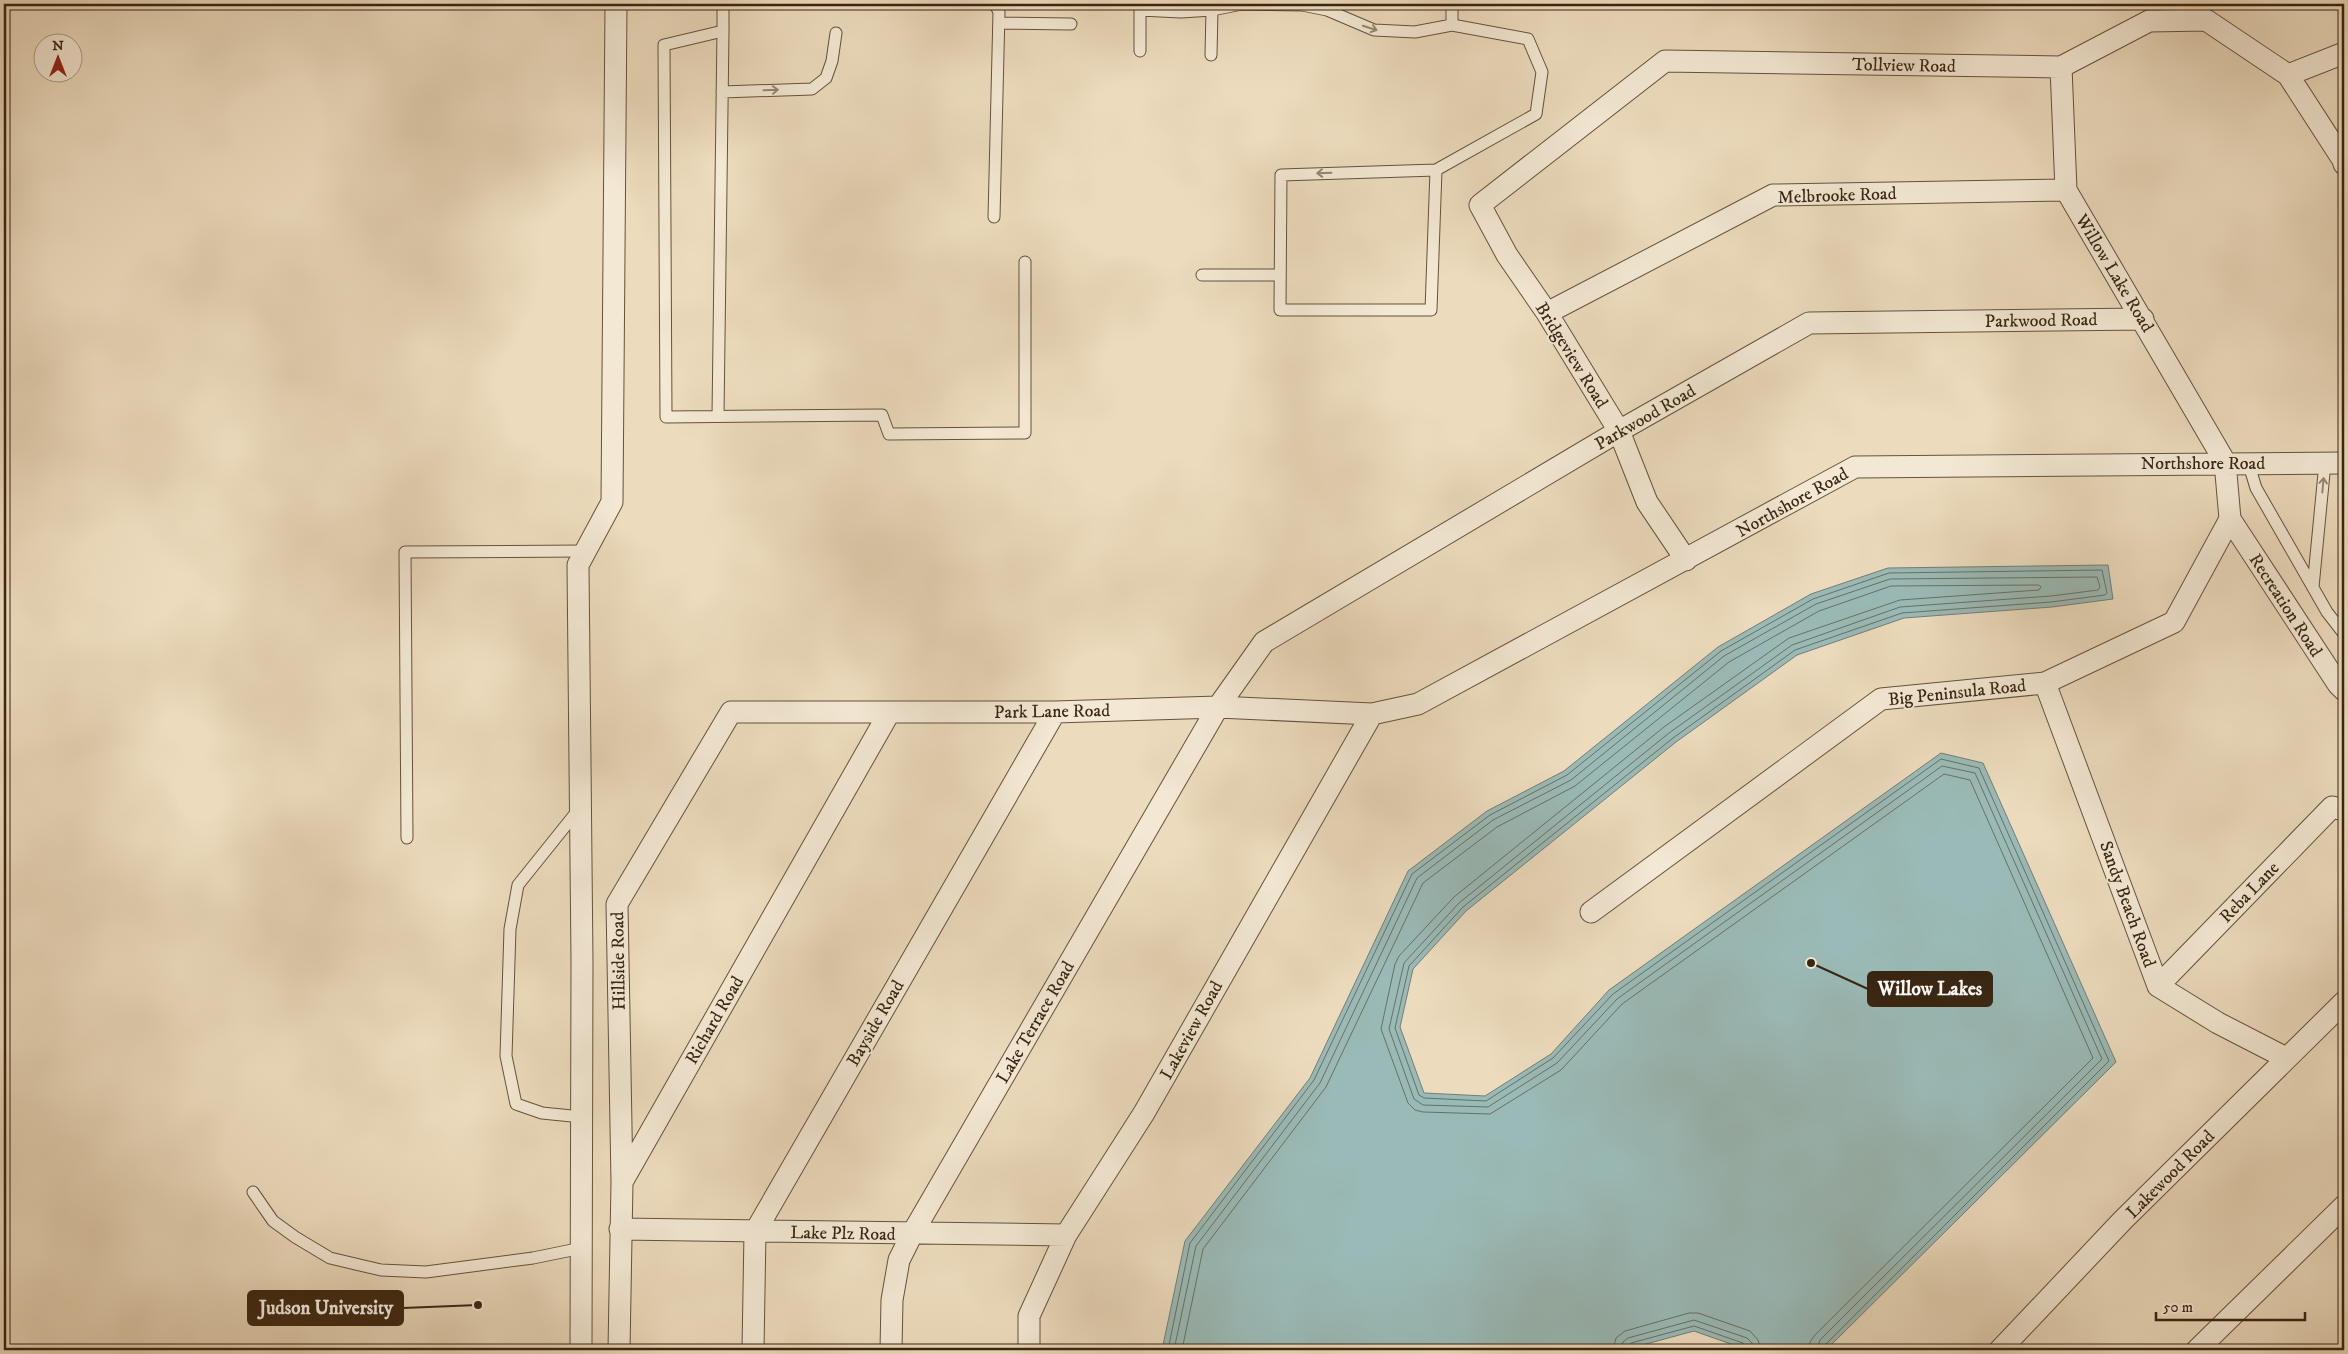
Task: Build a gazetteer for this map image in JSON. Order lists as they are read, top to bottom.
{
  "streets": {
    "street": [
      "Tollview Road",
      "Melbrooke Road",
      "Willow Lake Road",
      "Parkwood Road",
      "Bridgeview Road",
      "Northshore Road",
      "Recreation Road",
      "Big Peninsula Road",
      "Park Lane Road",
      "Reba Lane",
      "Sandy Beach Road",
      "Hillside Road",
      "Richard Road",
      "Lake Terrace Road",
      "Bayside Road",
      "Lakeview Road",
      "Lakewood Road",
      "Lake Plz Road"
    ]
  },
  "crossings": [
    ["Tollview Road", "Willow Lake Road"],
    ["Tollview Road", "Bridgeview Road"],
    ["Melbrooke Road", "Willow Lake Road"],
    ["Melbrooke Road", "Bridgeview Road"],
    ["Willow Lake Road", "Parkwood Road"],
    ["Willow Lake Road", "Northshore Road"],
    ["Parkwood Road", "Bridgeview Road"],
    ["Parkwood Road", "Park Lane Road"],
    ["Parkwood Road", "Lake Terrace Road"],
    ["Bridgeview Road", "Northshore Road"],
    ["Northshore Road", "Park Lane Road"],
    ["Northshore Road", "Lakeview Road"],
    ["Recreation Road", "Big Peninsula Road"],
    ["Big Peninsula Road", "Sandy Beach Road"],
    ["Park Lane Road", "Hillside Road"],
    ["Park Lane Road", "Richard Road"],
    ["Park Lane Road", "Lake Terrace Road"],
    ["Park Lane Road", "Bayside Road"],
    ["Park Lane Road", "Lakeview Road"],
    ["Reba Lane", "Sandy Beach Road"],
    ["Sandy Beach Road", "Lakewood Road"],
    ["Hillside Road", "Richard Road"],
    ["Richard Road", "Lake Plz Road"],
    ["Lake Terrace Road", "Lake Plz Road"],
    ["Bayside Road", "Lake Plz Road"],
    ["Lakeview Road", "Lake Plz Road"]
  ],
  "places": ["Willow Lakes", "Judson University"],
  "scale_bar": "50 m",
  "north": "top"
}
